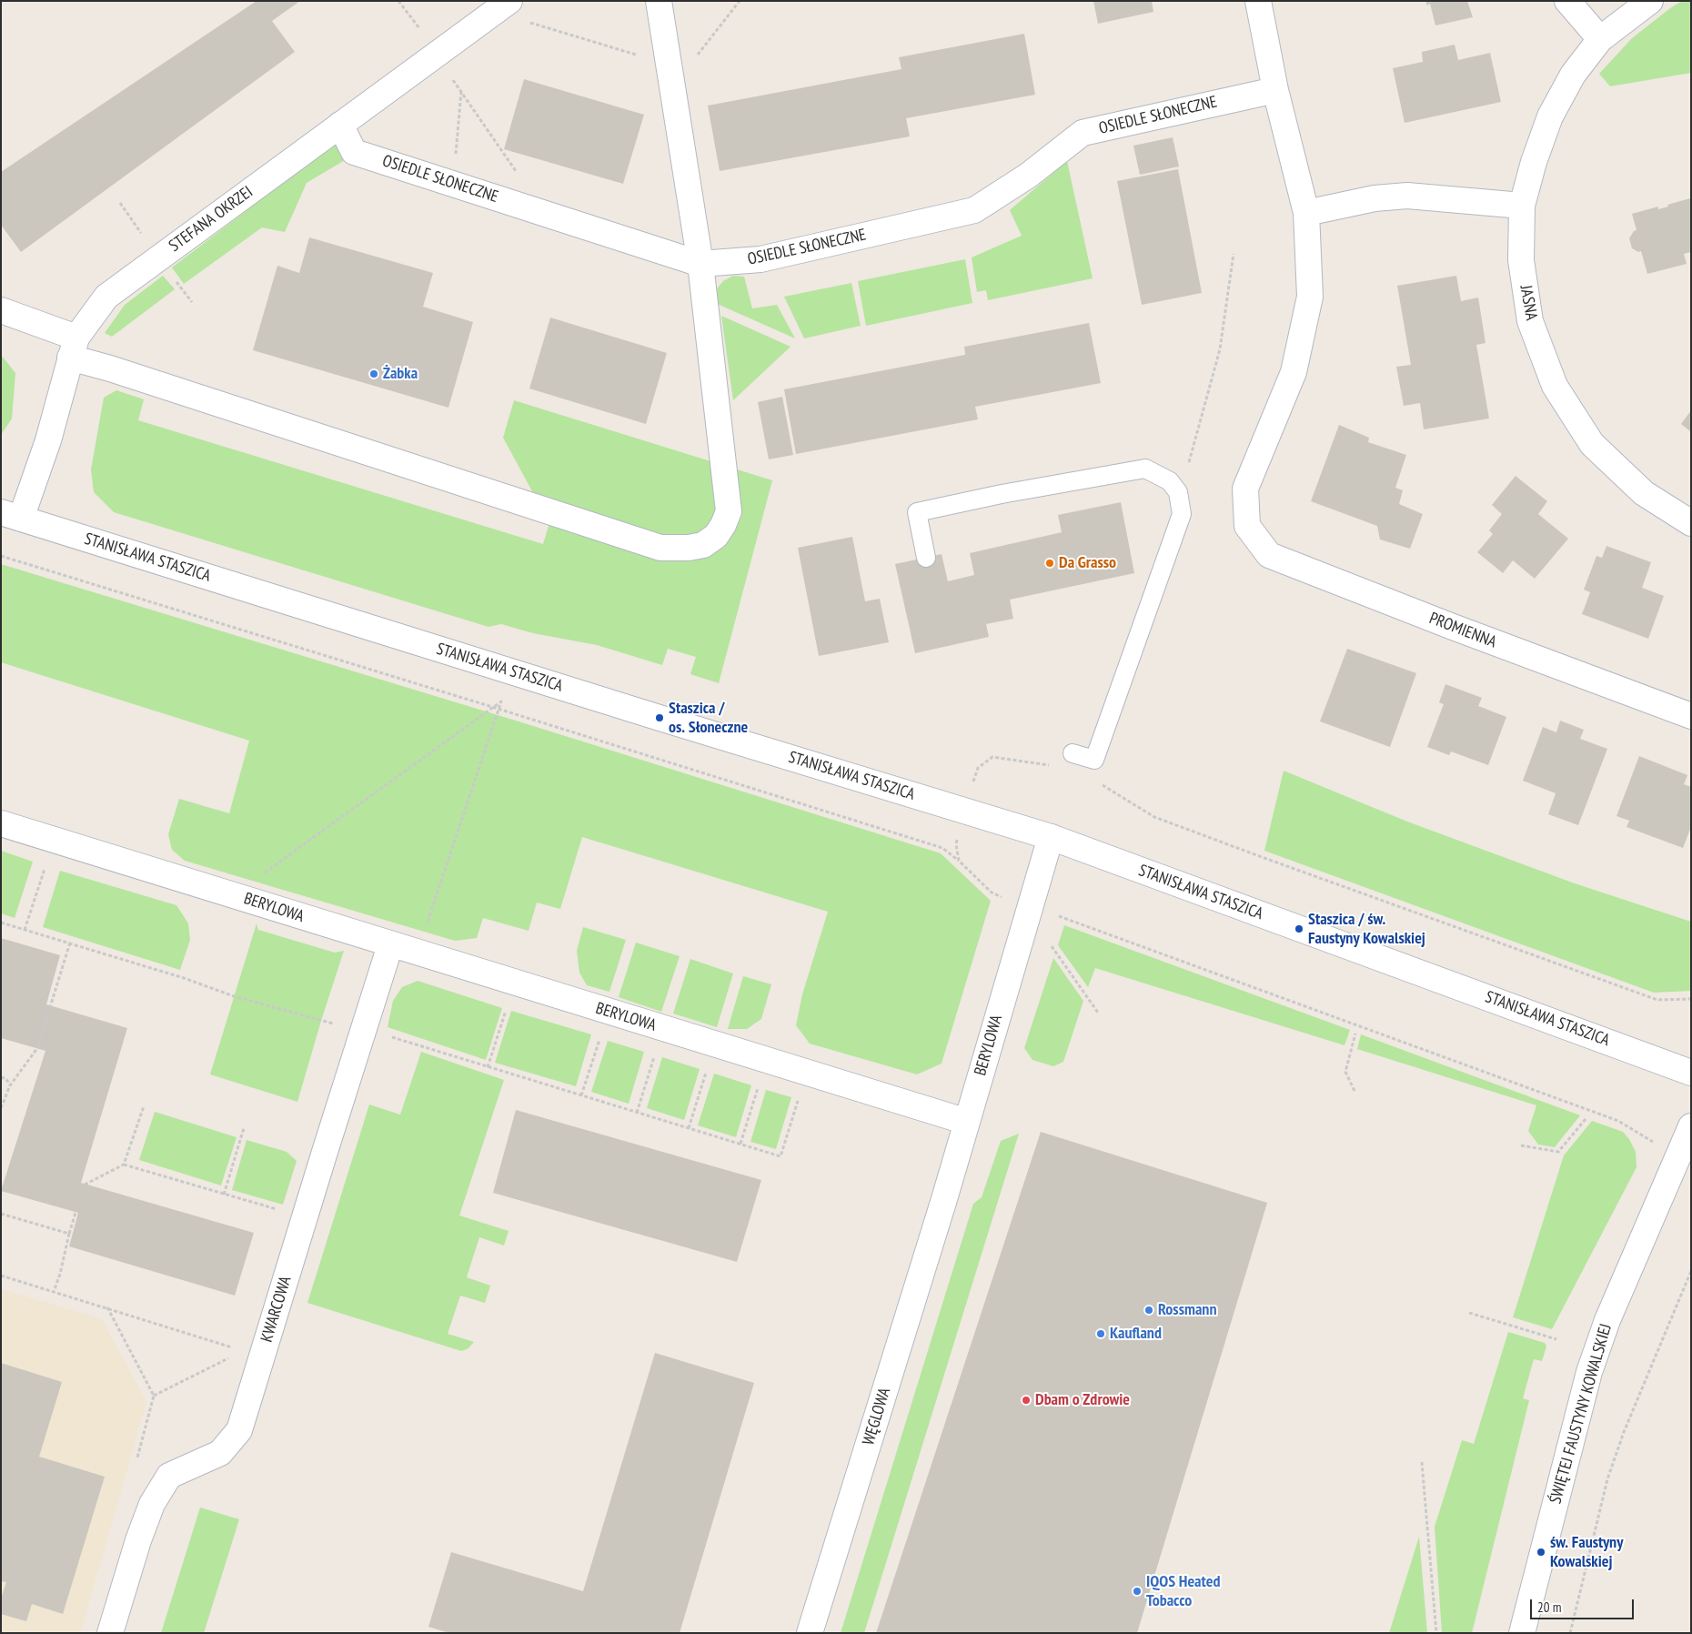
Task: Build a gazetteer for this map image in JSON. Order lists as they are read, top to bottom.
{
  "streets": {
    "street": [
      "OSIEDLE SŁONECZNE",
      "STEFANA OKRZEI",
      "JASNA",
      "STANISŁAWA STASZICA",
      "PROMIENNA",
      "BERYLOWA",
      "KWARCOWA",
      "ŚWIĘTEJ FAUSTYNY KOWALSKIEJ",
      "WĘGLOWA"
    ]
  },
  "crossings": [
    ["OSIEDLE SŁONECZNE", "STEFANA OKRZEI"],
    ["STEFANA OKRZEI", "STANISŁAWA STASZICA"],
    ["STANISŁAWA STASZICA", "BERYLOWA"],
    ["BERYLOWA", "KWARCOWA"],
    ["BERYLOWA", "WĘGLOWA"]
  ],
  "places": [
    "Żabka",
    "Da Grasso",
    "Staszica / os. Słoneczne",
    "Staszica / św. Faustyny Kowalskiej",
    "Rossmann",
    "Kaufland",
    "Dbam o Zdrowie",
    "św. Faustyny Kowalskiej",
    "IQOS Heated Tobacco"
  ],
  "scale_bar": "20 m"
}
